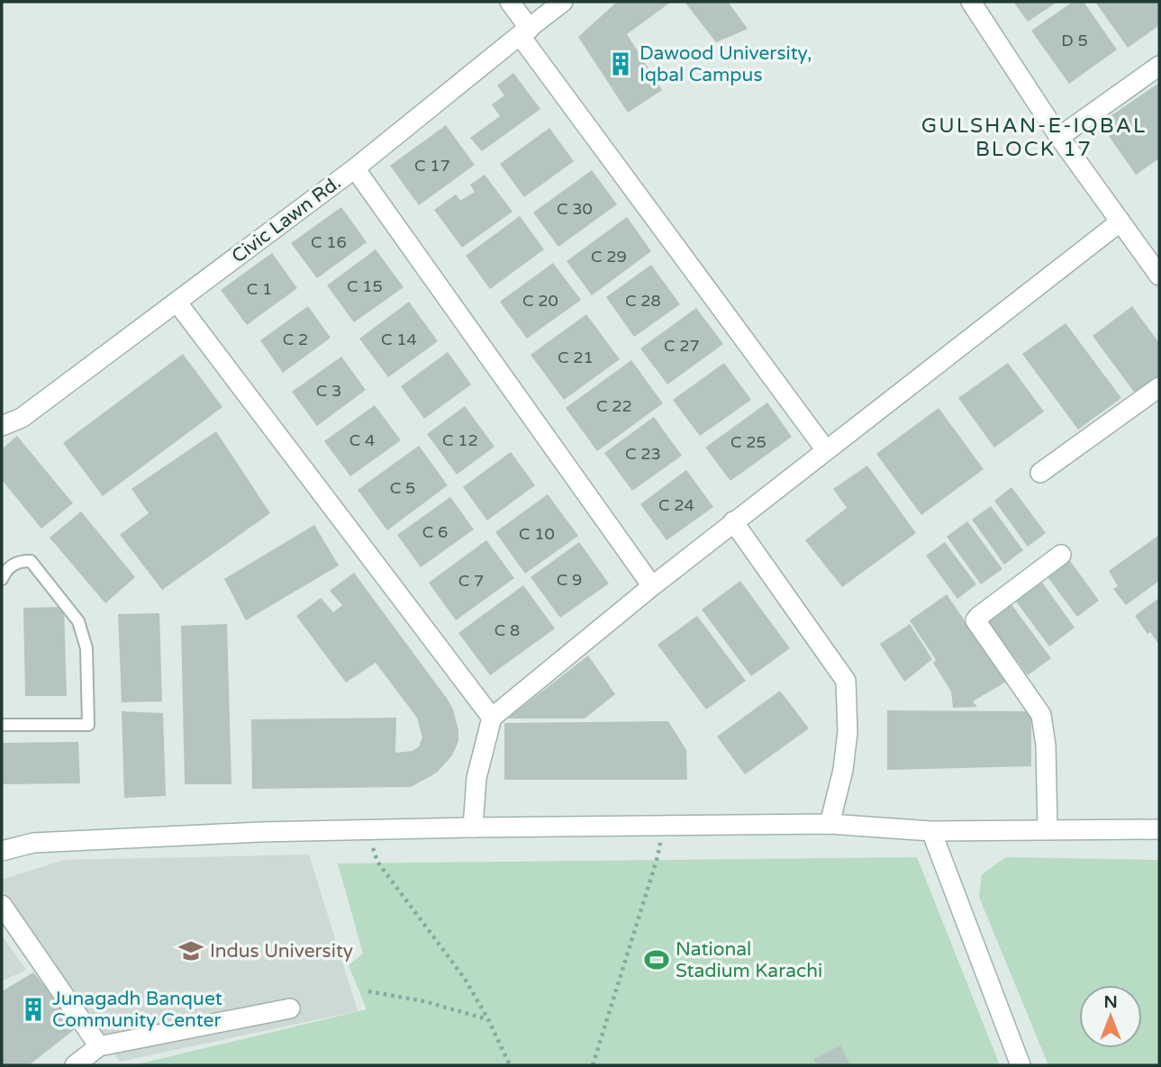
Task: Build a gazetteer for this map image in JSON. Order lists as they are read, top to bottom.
{
  "streets": {
    "street": ["Civic Lawn Rd."]
  },
  "districts": ["GULSHAN-E-IQBAL BLOCK 17"],
  "places": {
    "building": ["Dawood University, Iqbal Campus", "Junagadh Banquet Community Center"],
    "school or university": ["Indus University"],
    "sports": ["National Stadium Karachi"]
  },
  "house_numbers": [
    "D 5",
    "C 17",
    "C 30",
    "C 16",
    "C 29",
    "C 15",
    "C 1",
    "C 20",
    "C 28",
    "C 2",
    "C 14",
    "C 27",
    "C 21",
    "C 3",
    "C 22",
    "C 4",
    "C 12",
    "C 25",
    "C 23",
    "C 5",
    "C 24",
    "C 6",
    "C 10",
    "C 9",
    "C 7",
    "C 8"
  ],
  "north": "top"
}
